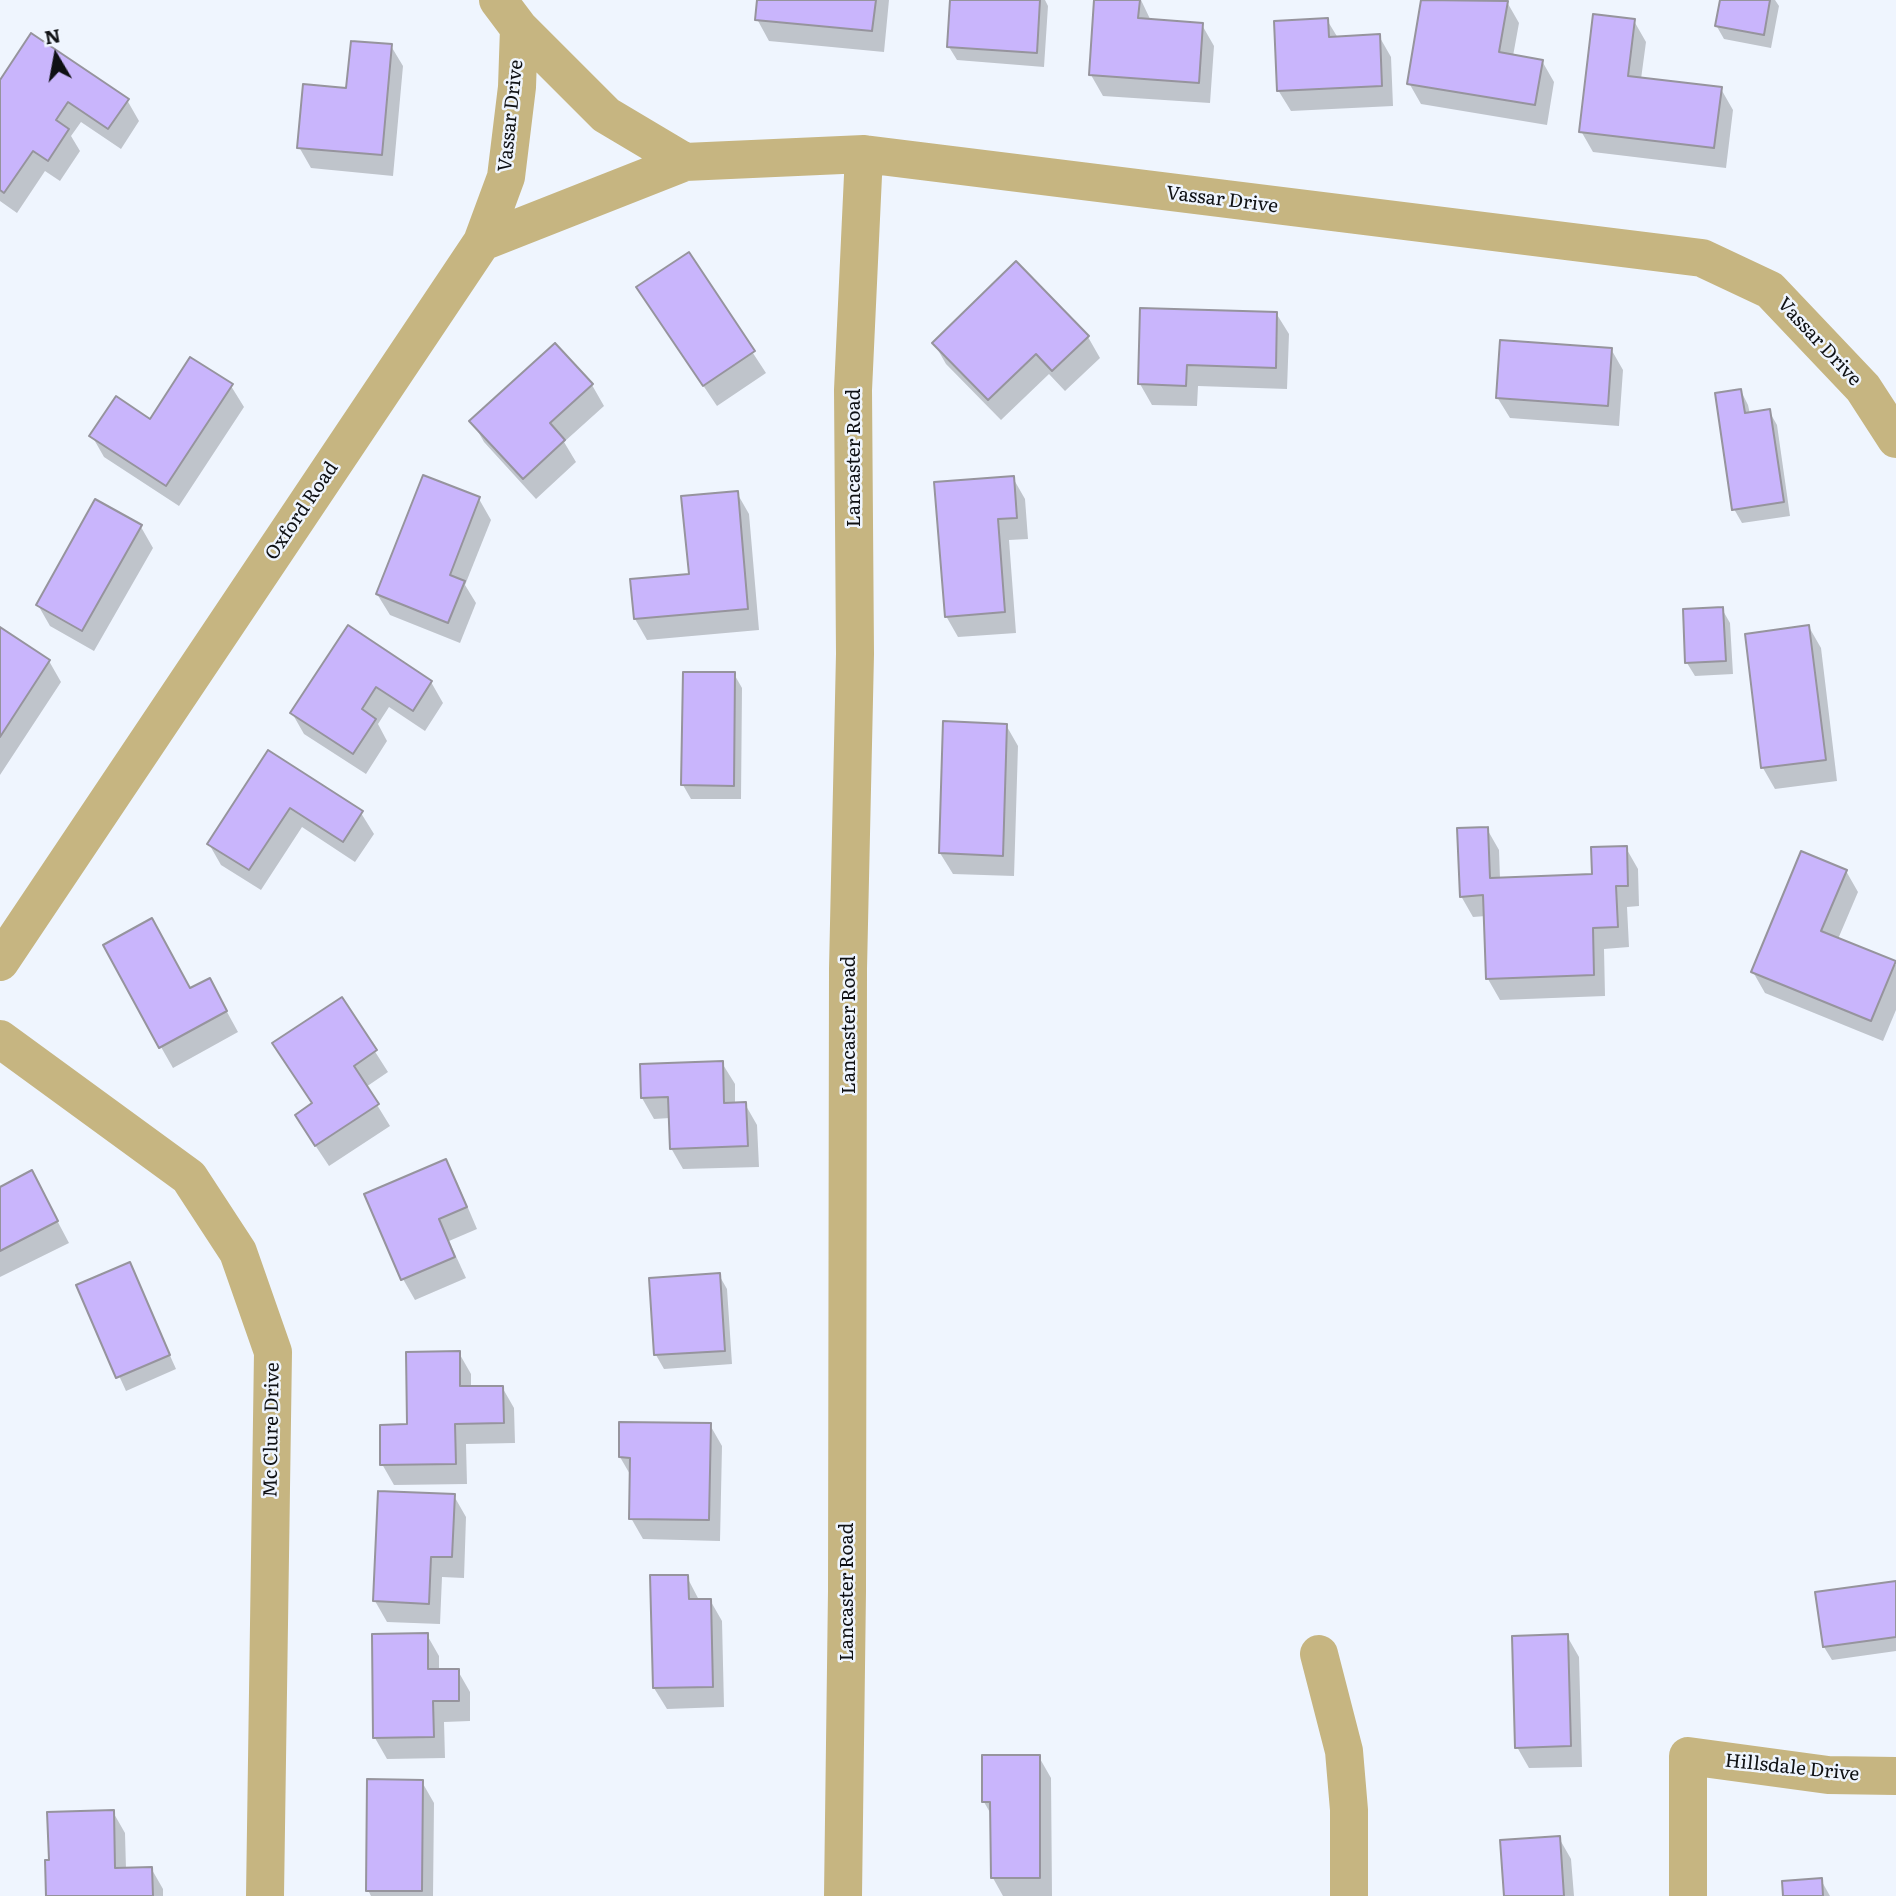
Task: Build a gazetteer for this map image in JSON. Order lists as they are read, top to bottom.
{
  "streets": {
    "street": [
      "Vassar Drive",
      "Lancaster Road",
      "Oxford Road",
      "Mc Clure Drive",
      "Hillsdale Drive"
    ]
  },
  "crossings": [
    ["Vassar Drive", "Lancaster Road"],
    ["Vassar Drive", "Oxford Road"]
  ],
  "north": "top"
}
